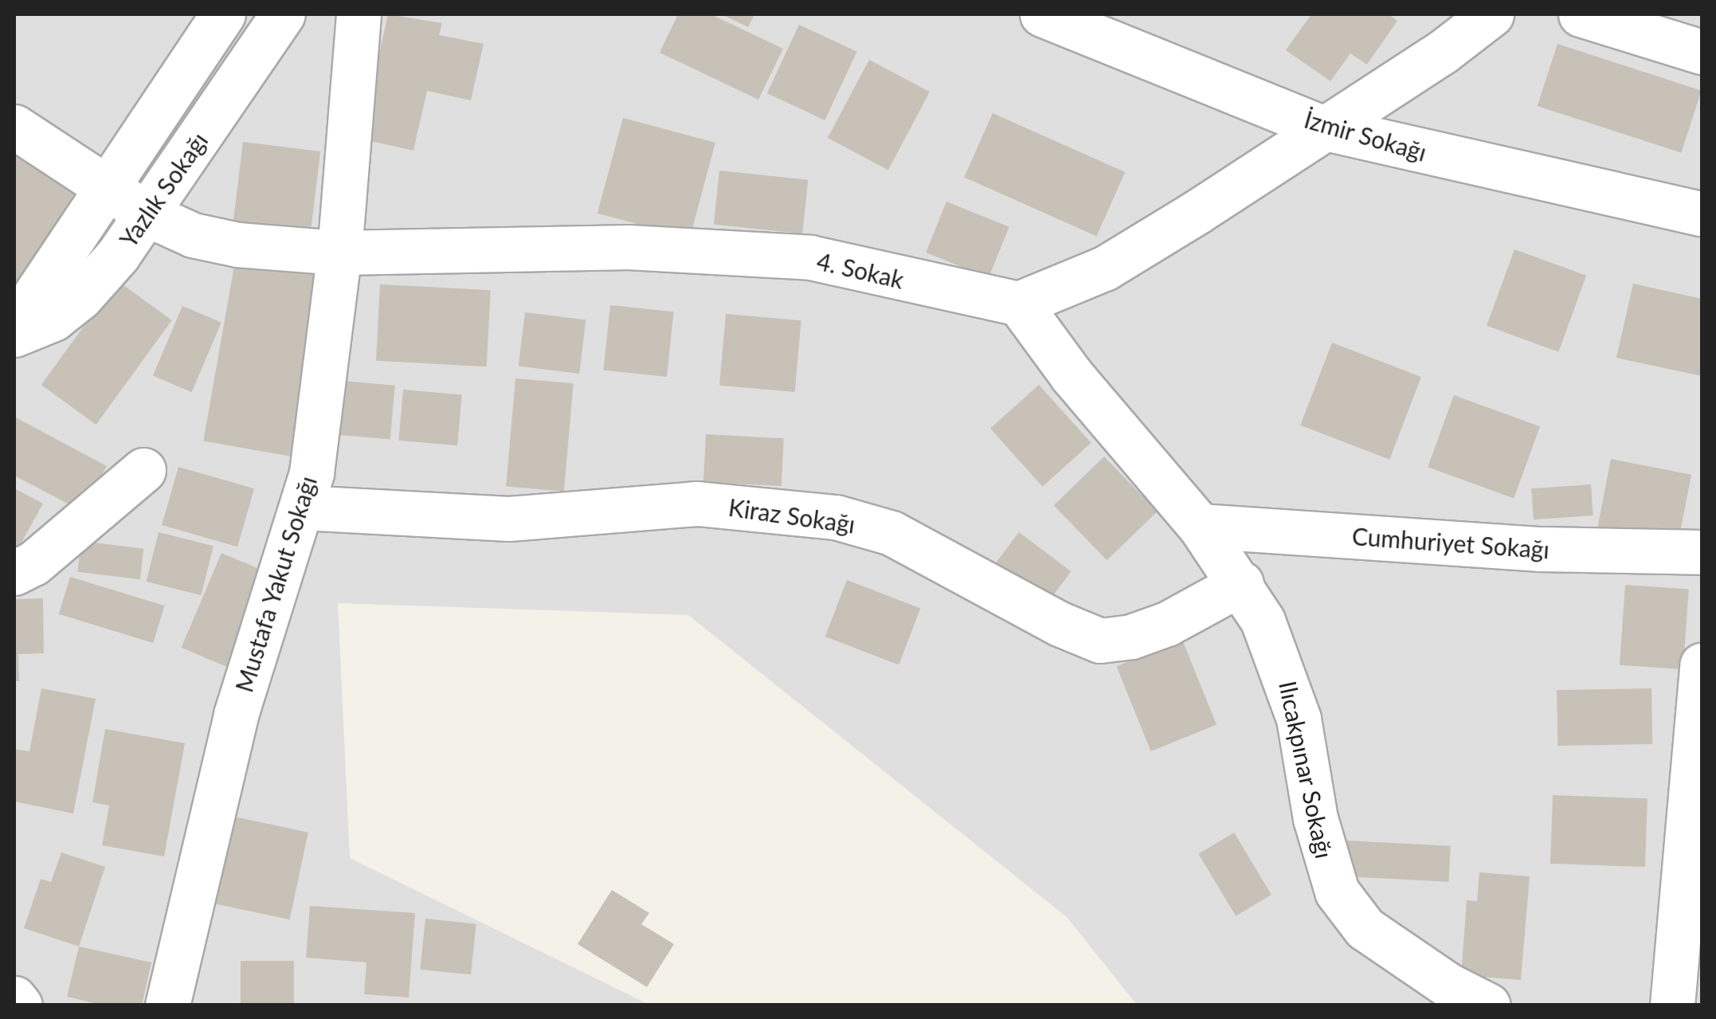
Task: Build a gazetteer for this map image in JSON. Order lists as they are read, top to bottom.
{
  "streets": {
    "street": [
      "İzmir Sokağı",
      "Yazlık Sokağı",
      "4. Sokak",
      "Kiraz Sokağı",
      "Cumhuriyet Sokağı",
      "Mustafa Yakut Sokağı",
      "Ilıcakpınar Sokağı"
    ]
  },
  "crossings": [
    ["Yazlık Sokağı", "4. Sokak"],
    ["4. Sokak", "Mustafa Yakut Sokağı"],
    ["4. Sokak", "Ilıcakpınar Sokağı"],
    ["Kiraz Sokağı", "Mustafa Yakut Sokağı"],
    ["Kiraz Sokağı", "Ilıcakpınar Sokağı"],
    ["Cumhuriyet Sokağı", "Ilıcakpınar Sokağı"]
  ]
}
